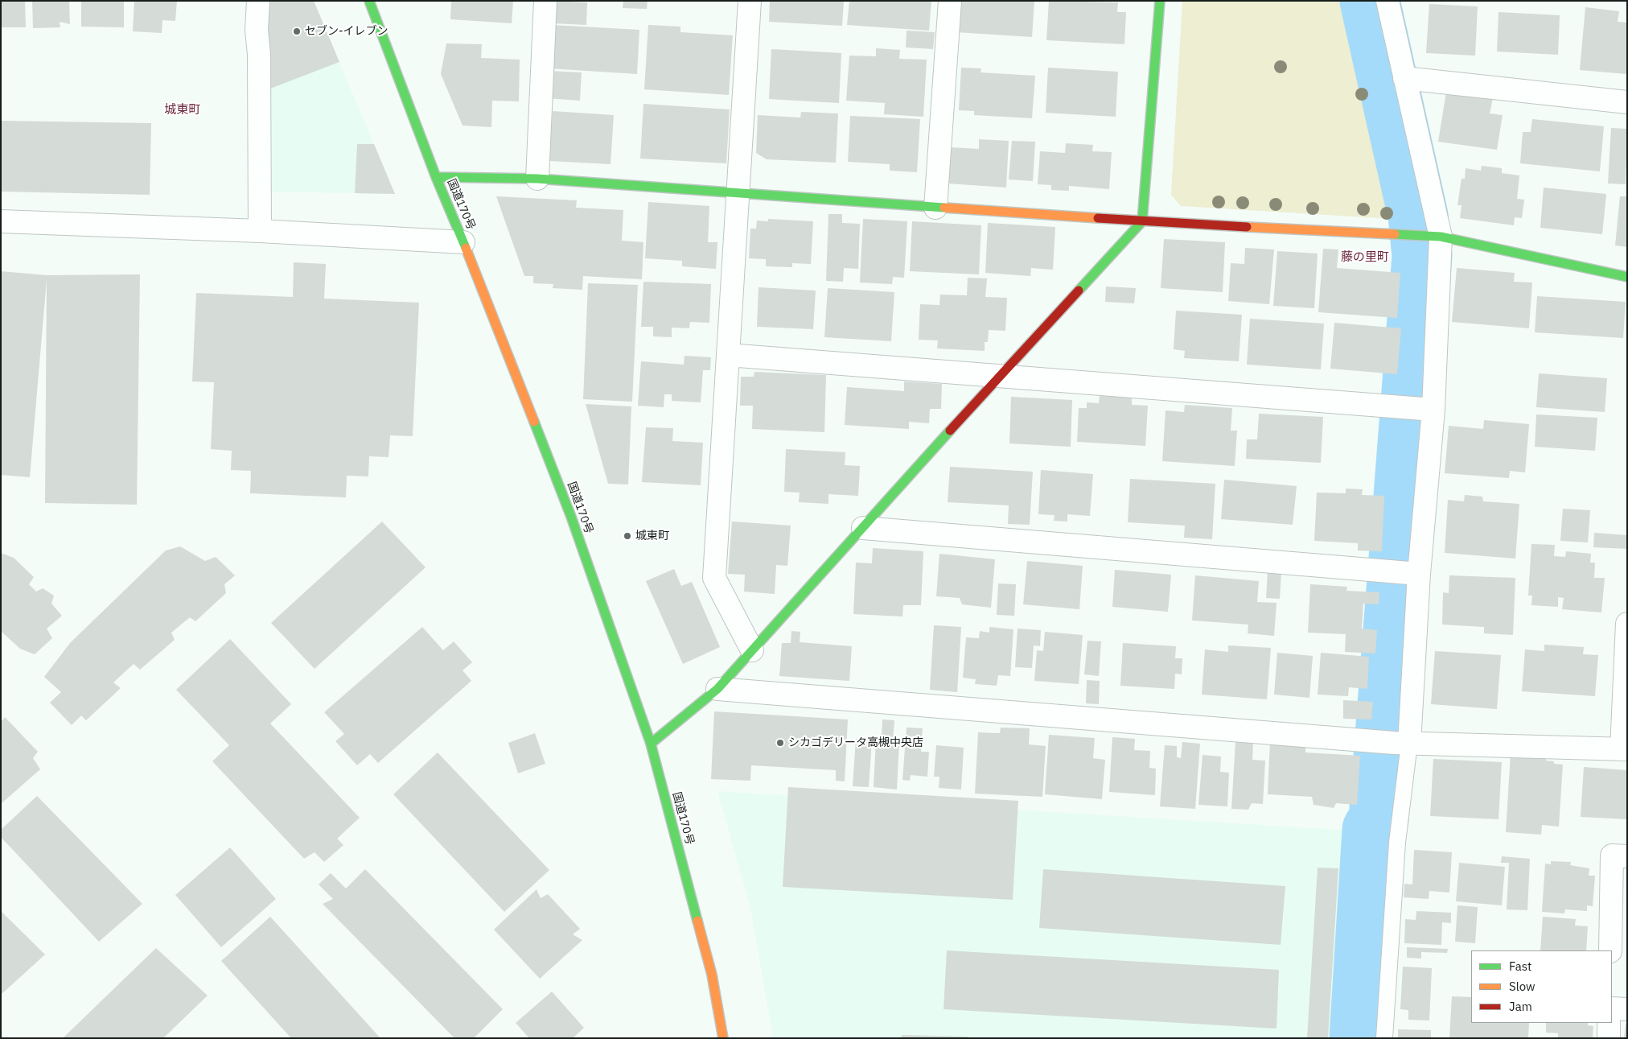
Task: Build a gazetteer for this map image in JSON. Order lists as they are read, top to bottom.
{
  "streets": {
    "main road": ["国道170号"]
  },
  "districts": ["城東町", "藤の里町"],
  "places": ["セブン-イレブン", "城東町", "シカゴデリータ高槻中央店"],
  "legend": ["Fast", "Slow", "Jam"]
}
